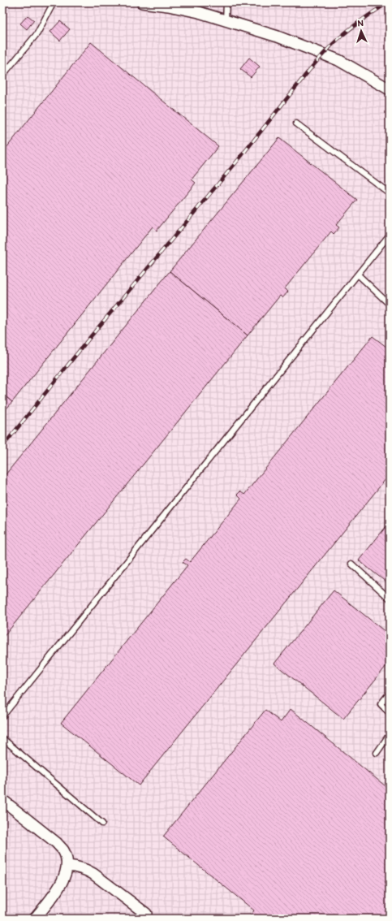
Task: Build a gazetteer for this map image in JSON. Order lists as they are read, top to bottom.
{
  "north": "top"
}
